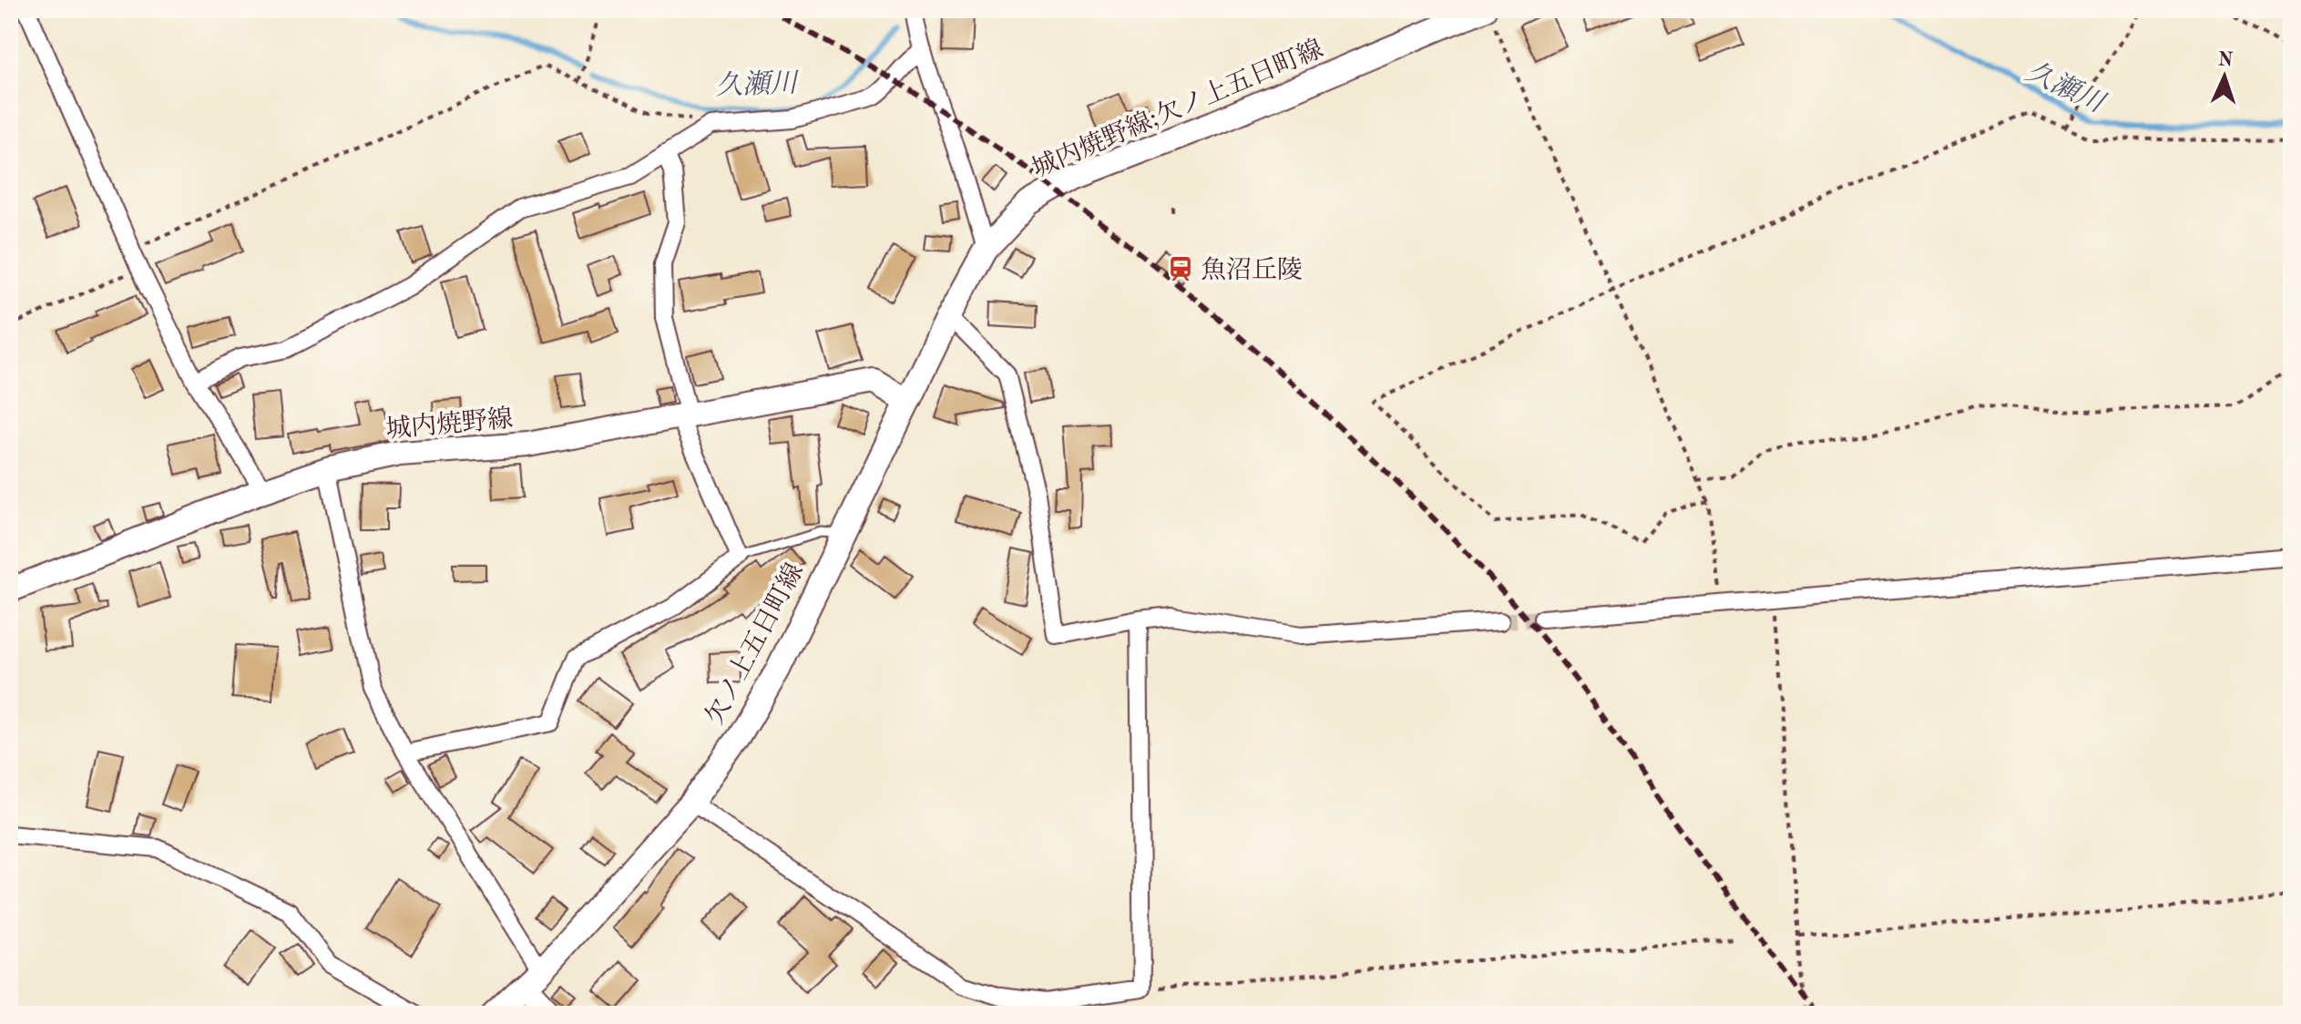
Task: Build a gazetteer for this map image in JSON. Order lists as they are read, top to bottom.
{
  "streets": {
    "main road": ["城内焼野線;欠ノ上五日町線", "城内焼野線", "欠ノ上五日町線"]
  },
  "crossings": [
    ["城内焼野線;欠ノ上五日町線", "城内焼野線"],
    ["城内焼野線;欠ノ上五日町線", "欠ノ上五日町線"],
    ["城内焼野線", "欠ノ上五日町線"]
  ],
  "water": ["久瀬川"],
  "places": {
    "station": ["魚沼丘陵"]
  },
  "north": "top"
}
